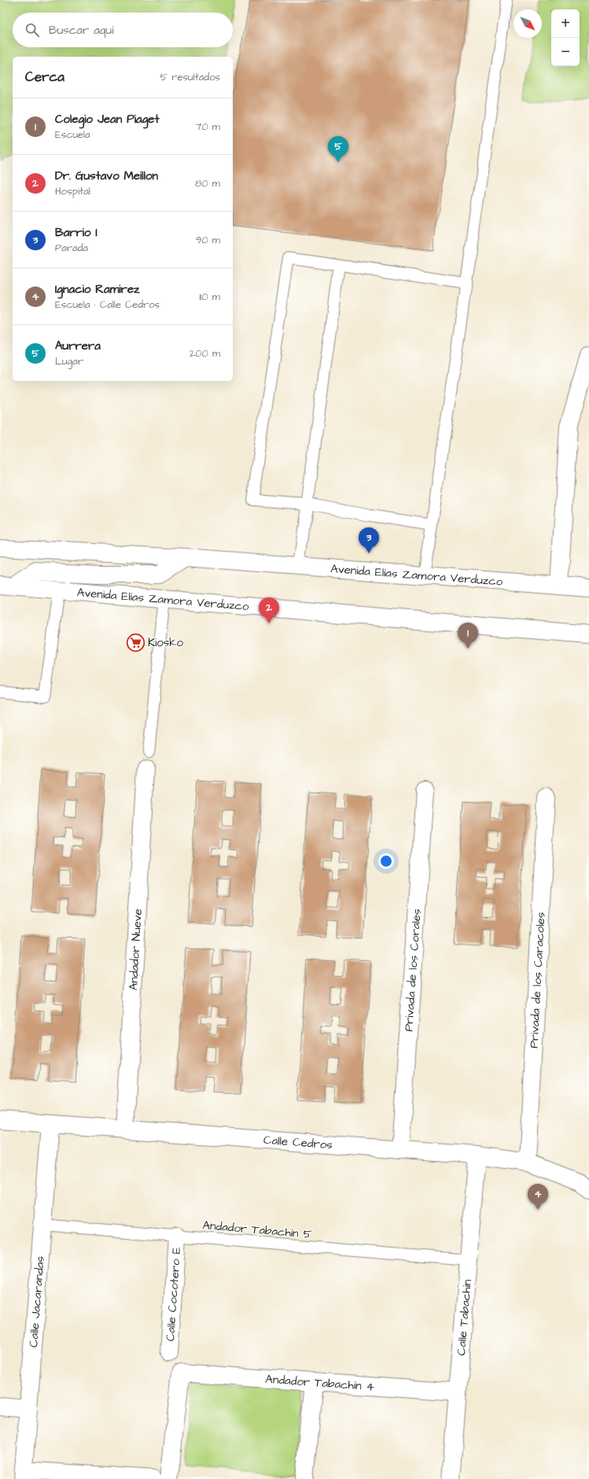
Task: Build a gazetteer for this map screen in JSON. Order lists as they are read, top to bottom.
{
  "streets": {
    "street": [
      "Avenida Elías Zamora Verduzco",
      "Andador Nueve",
      "Privada de los Corales",
      "Privada de los Caracoles",
      "Calle Cedros",
      "Calle Cocotero E",
      "Calle Jacarandas",
      "Calle Tabachin",
      "Andador Tabachín 4"
    ],
    "lane": ["Andador Tabachín 5"]
  },
  "crossings": [
    ["Andador Nueve", "Calle Cedros"],
    ["Privada de los Corales", "Calle Cedros"],
    ["Privada de los Caracoles", "Calle Cedros"],
    ["Calle Cedros", "Calle Jacarandas"],
    ["Calle Cedros", "Calle Tabachin"],
    ["Andador Tabachín 5", "Calle Cocotero E"],
    ["Andador Tabachín 5", "Calle Jacarandas"],
    ["Andador Tabachín 5", "Calle Tabachin"],
    ["Calle Tabachin", "Andador Tabachín 4"]
  ],
  "places": {
    "supermarket": ["Kiosko"]
  },
  "north": "bottom right",
  "page": {
    "map_buttons": ["+", "−"],
    "search": "Buscar aquí",
    "heading": ["Cerca", "5 resultados"],
    "list": [
      {
        "mark": "1",
        "name": "Colegio Jean Piaget",
        "note": "Escuela",
        "value": "70 m"
      },
      {
        "mark": "2",
        "name": "Dr. Gustavo Meillon",
        "note": "Hospital",
        "value": "80 m"
      },
      {
        "mark": "3",
        "name": "Barrio I",
        "note": "Parada",
        "value": "90 m"
      },
      {
        "mark": "4",
        "name": "Ignacio Ramirez",
        "note": "Escuela · Calle Cedros",
        "value": "110 m"
      },
      {
        "mark": "5",
        "name": "Aurrera",
        "note": "Lugar",
        "value": "200 m"
      }
    ],
    "pins": [
      "5",
      "3",
      "2",
      "1",
      "4"
    ]
  }
}
